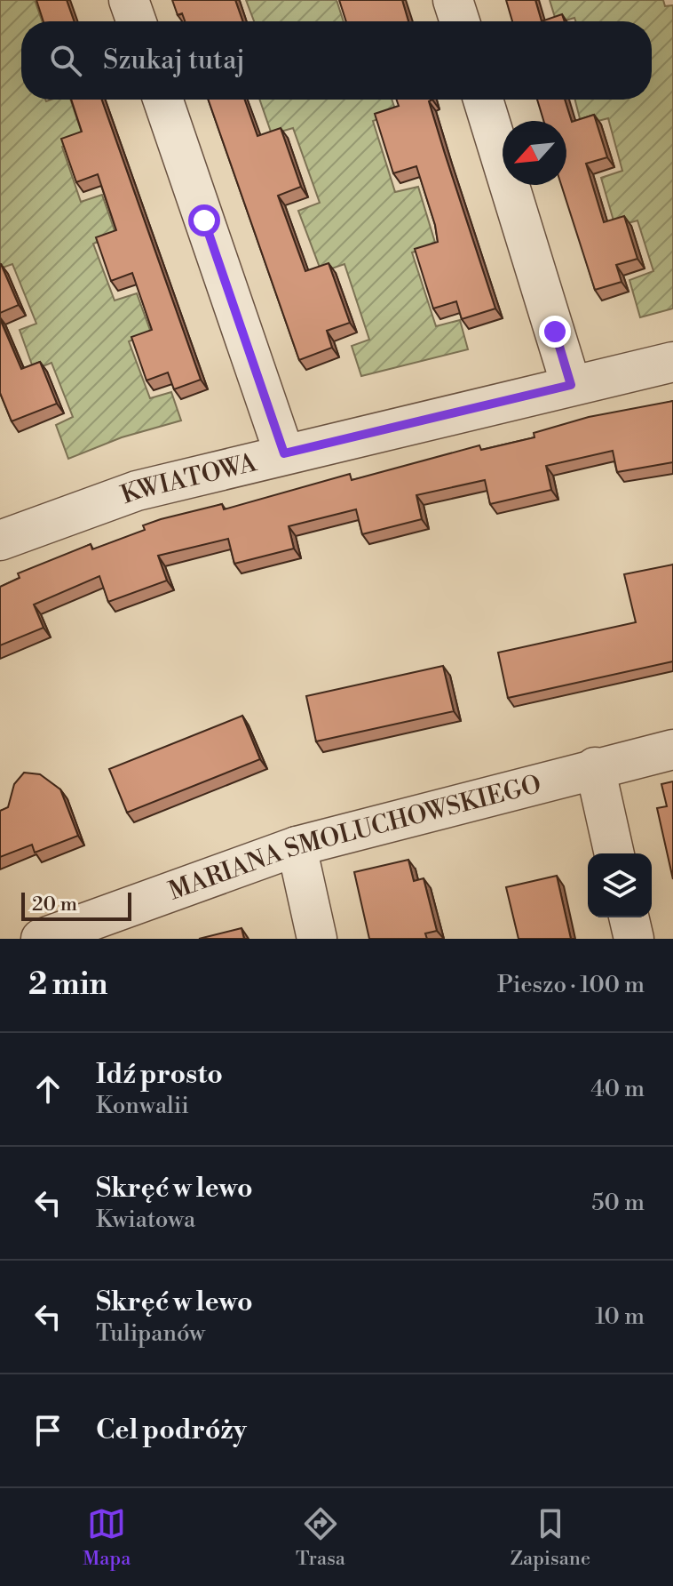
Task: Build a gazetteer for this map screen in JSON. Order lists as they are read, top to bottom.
{
  "streets": {
    "street": ["KWIATOWA", "MARIANA SMOLUCHOWSKIEGO"]
  },
  "scale_bar": "20 m",
  "north": "bottom left",
  "page": {
    "search": "Szukaj tutaj",
    "scale": "20 m",
    "heading": ["2 min", "Pieszo · 100 m"],
    "list": [
      ["Idź prosto", "Konwalii", "40 m"],
      ["Skręć w lewo", "Kwiatowa", "50 m"],
      ["Skręć w lewo", "Tulipanów", "10 m"],
      "Cel podróży"
    ],
    "nav": ["Mapa", "Trasa", "Zapisane"]
  }
}
